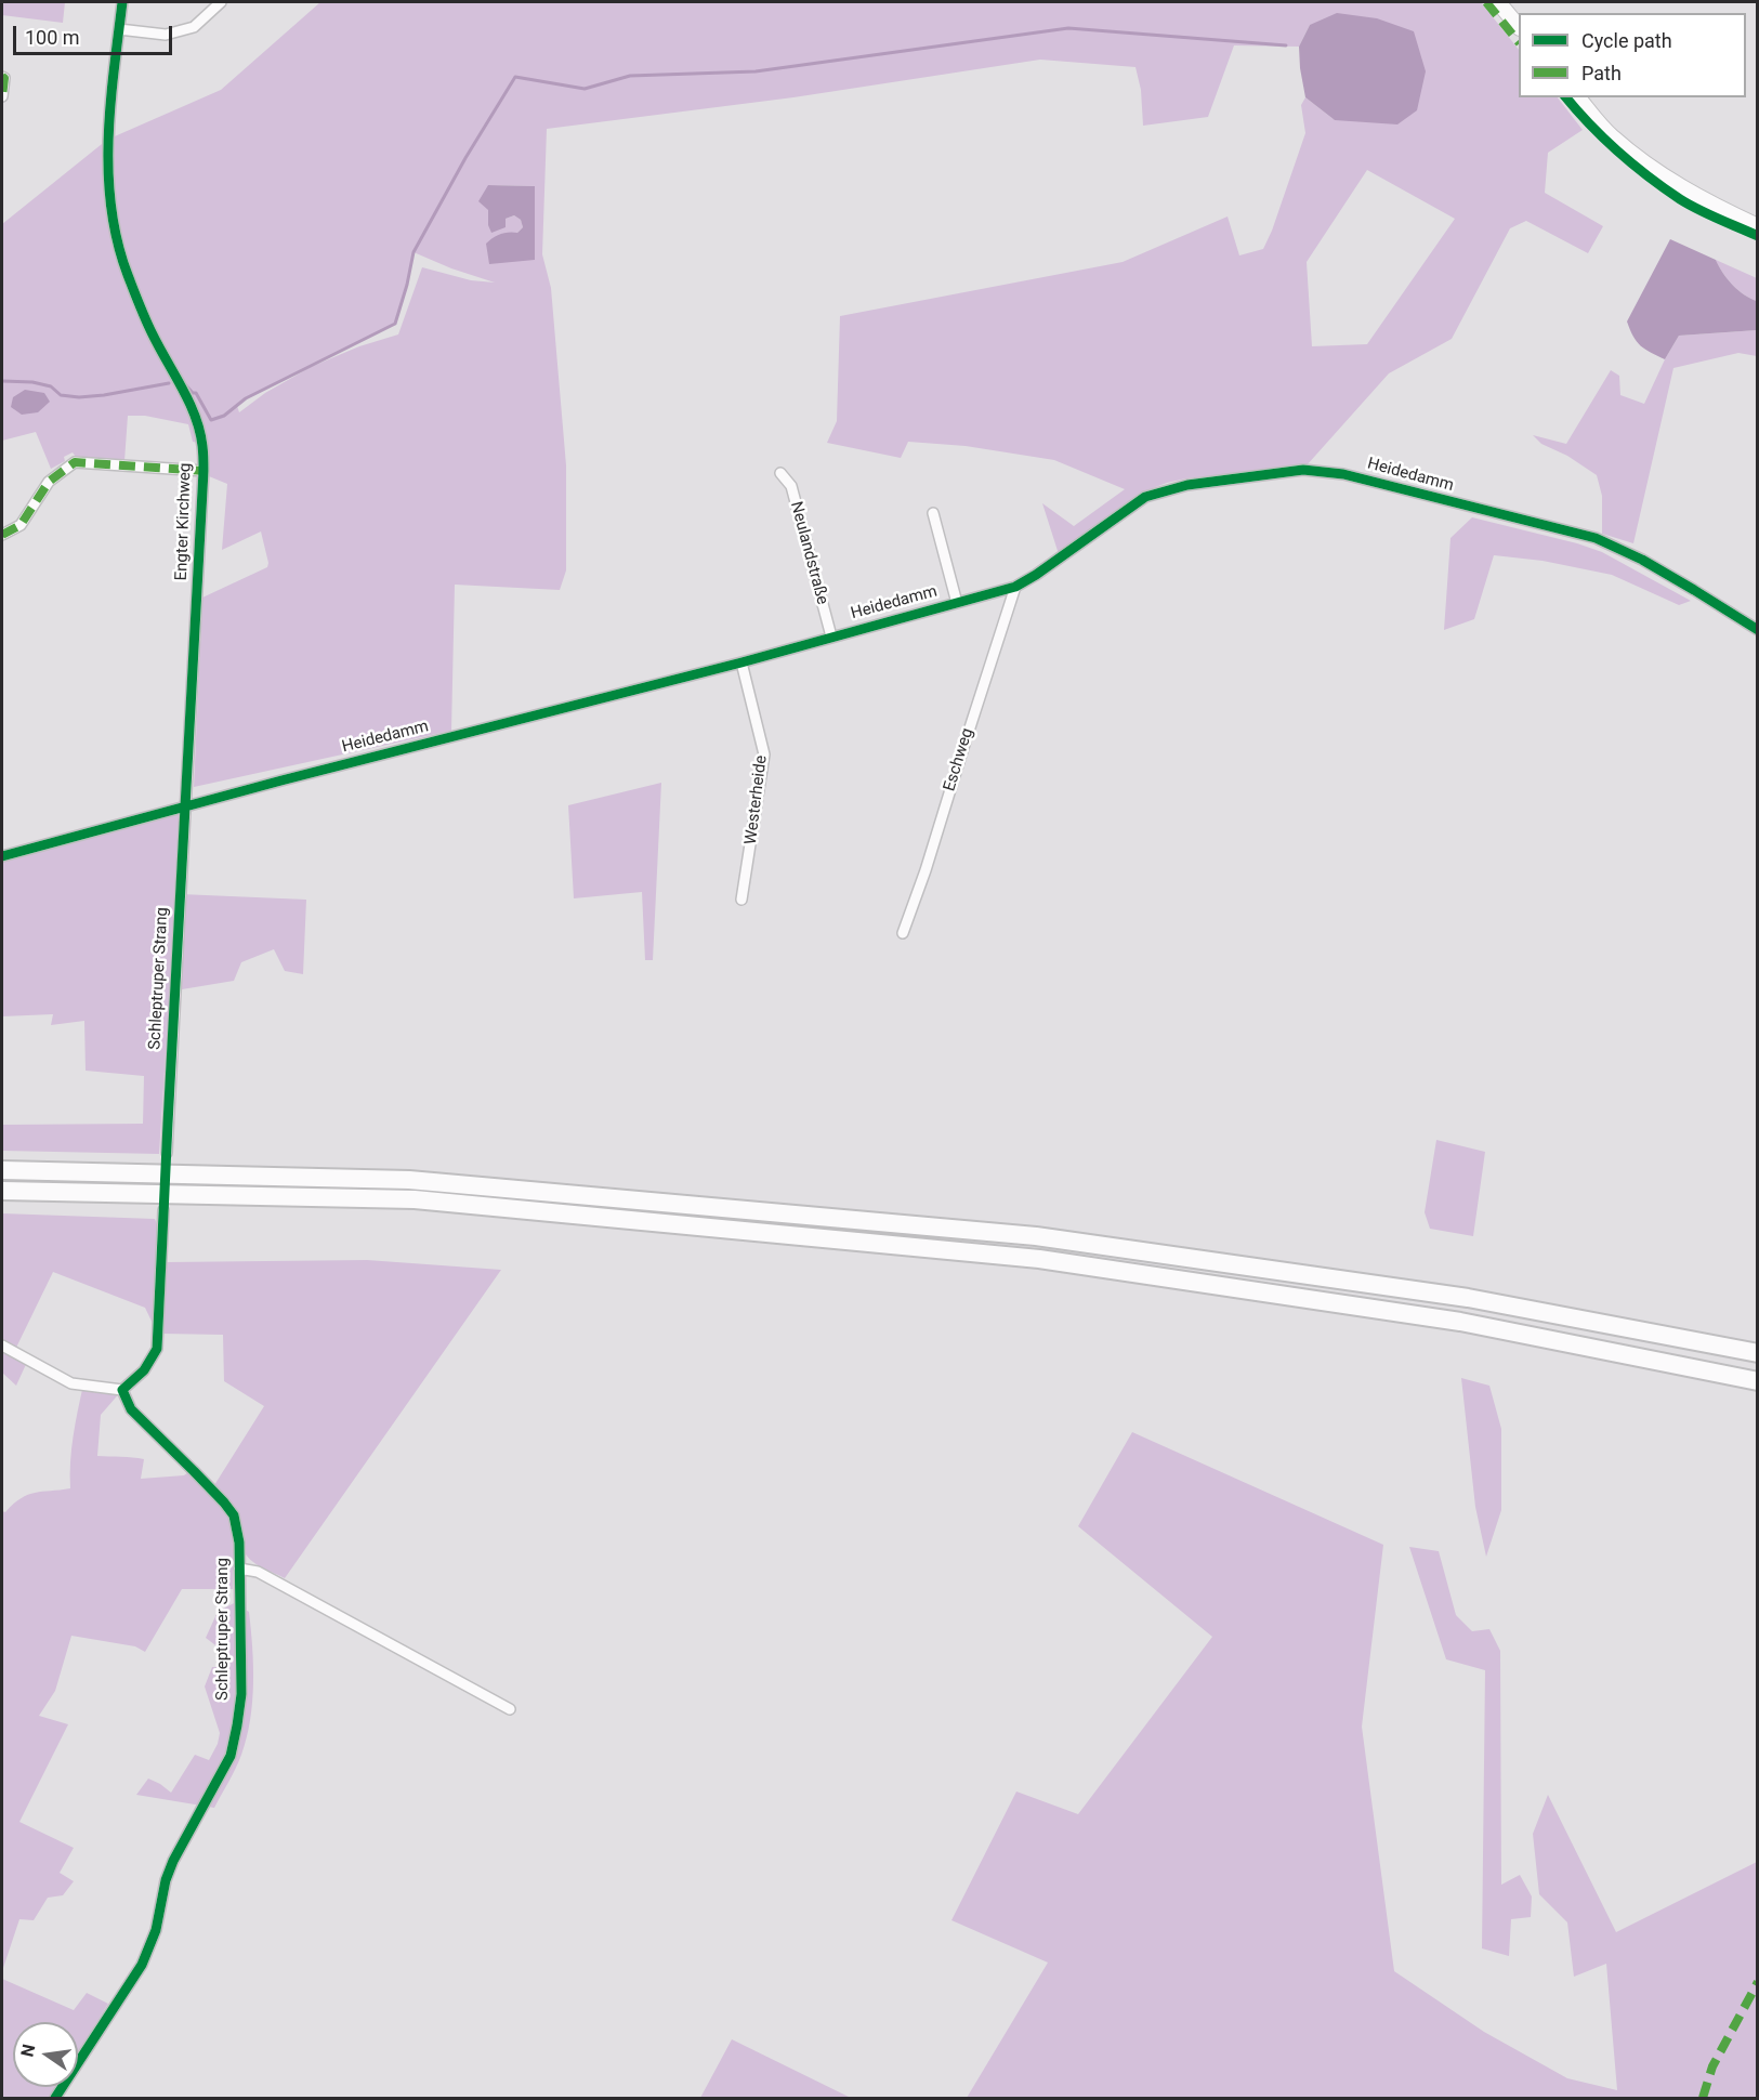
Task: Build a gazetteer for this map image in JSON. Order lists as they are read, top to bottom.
{
  "streets": {
    "street": [
      "Heidedamm",
      "Engter Kirchweg",
      "Neulandstraße",
      "Eschweg",
      "Westerheide",
      "Schleptruper Strang"
    ]
  },
  "crossings": [
    ["Heidedamm", "Engter Kirchweg"],
    ["Heidedamm", "Neulandstraße"],
    ["Heidedamm", "Eschweg"],
    ["Heidedamm", "Westerheide"],
    ["Heidedamm", "Schleptruper Strang"],
    ["Engter Kirchweg", "Schleptruper Strang"]
  ],
  "legend": ["Cycle path", "Path"],
  "scale_bar": "100 m",
  "north": "left"
}
